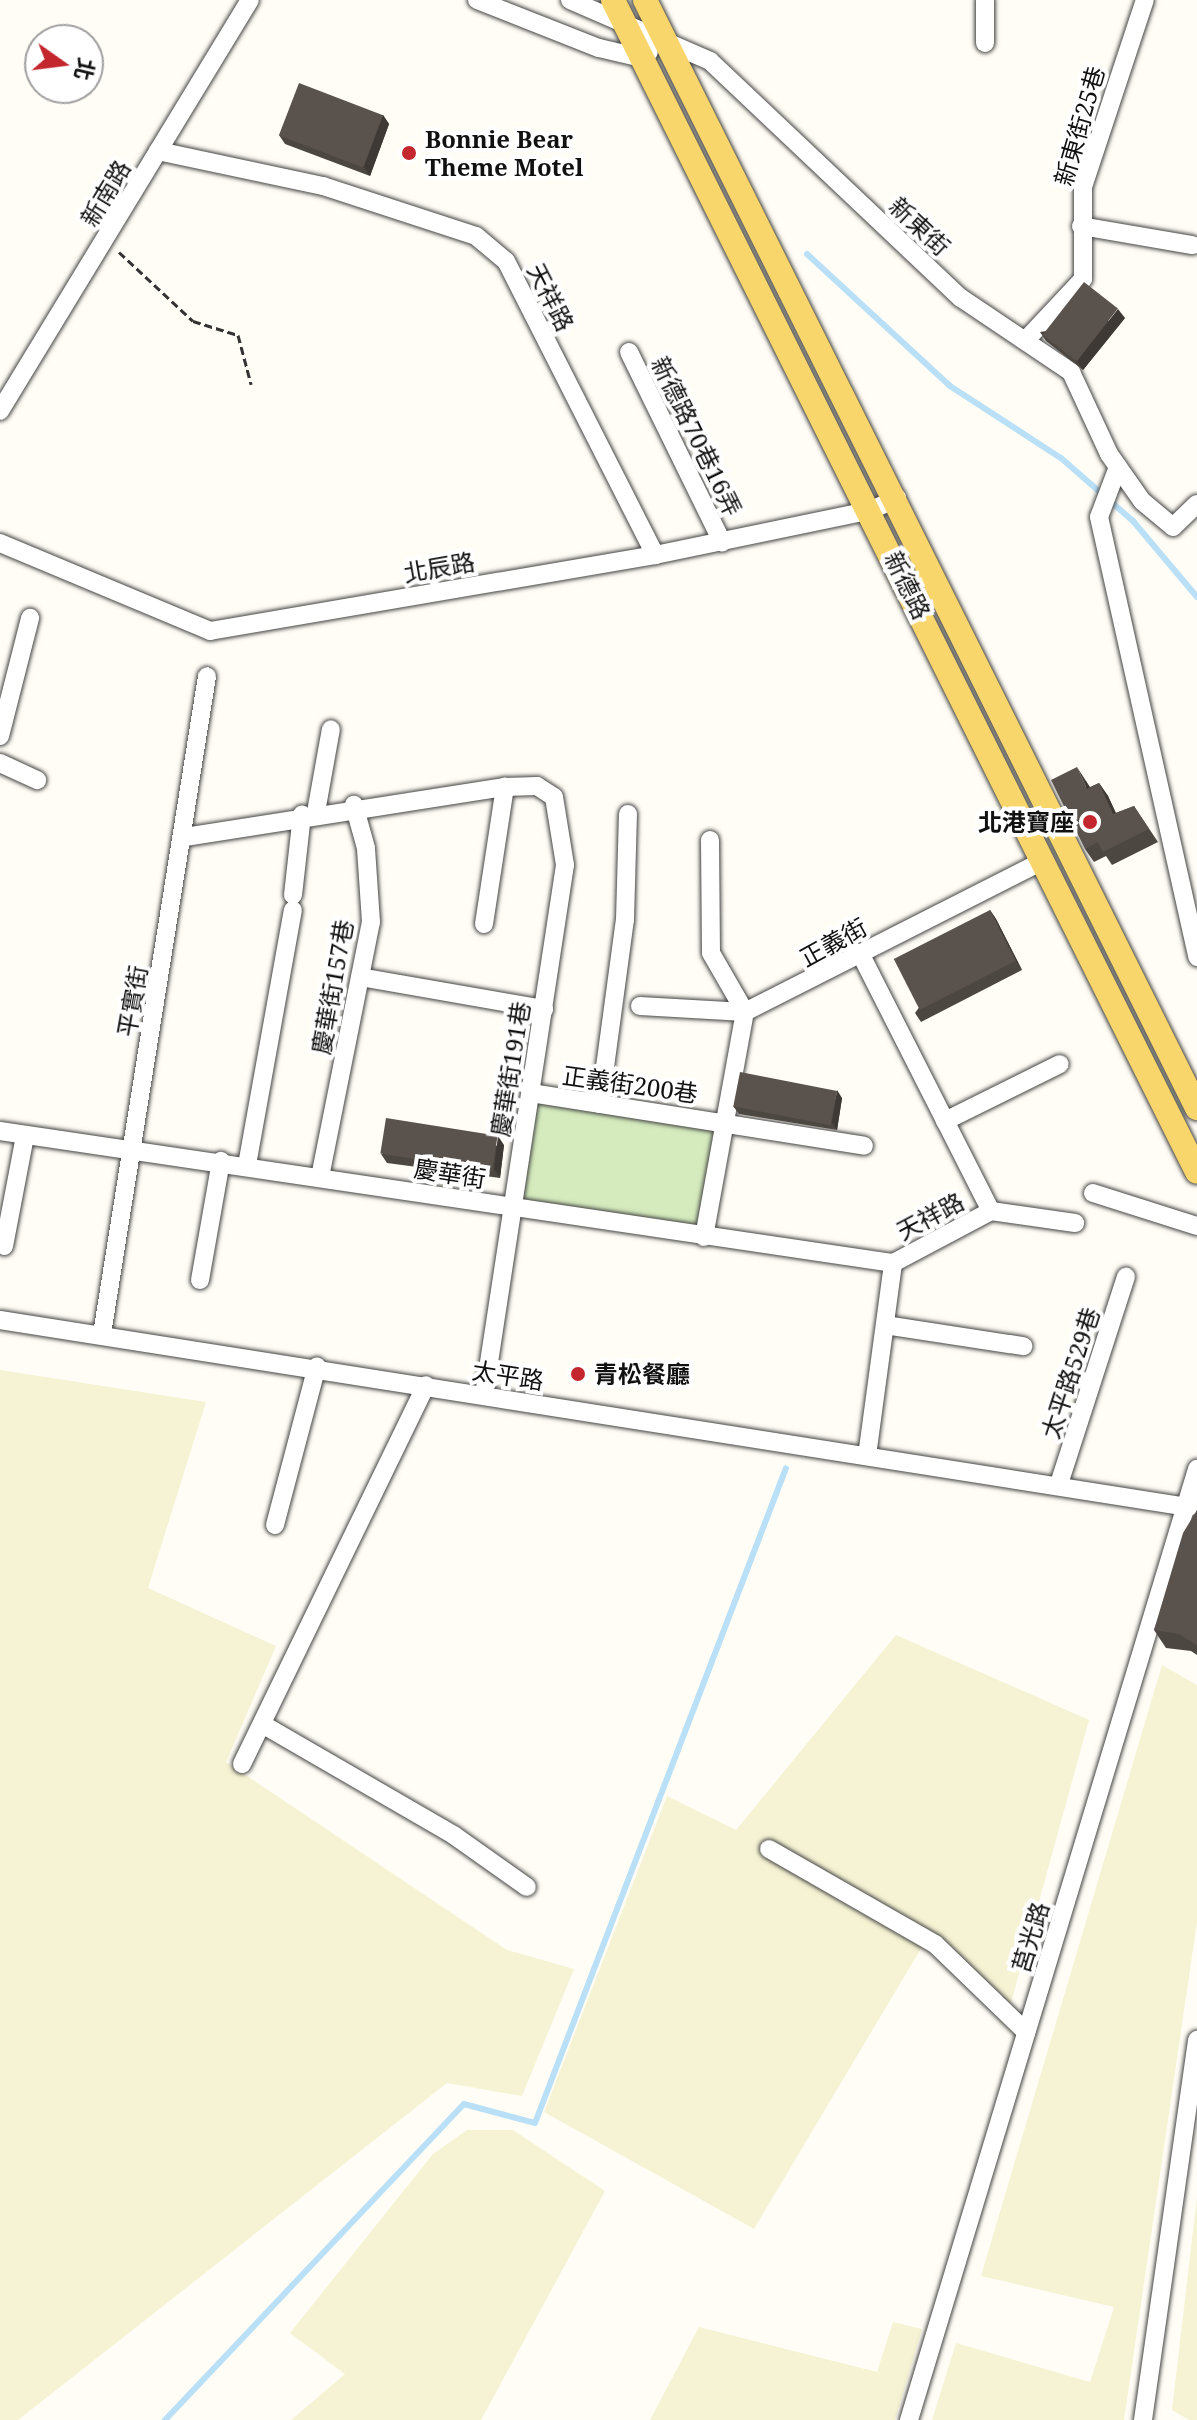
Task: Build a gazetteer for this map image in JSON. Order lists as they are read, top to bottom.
{
  "streets": {
    "main road": ["新德路"],
    "street": [
      "新東街25巷",
      "新南路",
      "新東街",
      "天祥路",
      "新德路70巷16弄",
      "北辰路",
      "正義街",
      "慶華街157巷",
      "平實街",
      "慶華街191巷",
      "正義街200巷",
      "慶華街",
      "太平路529巷",
      "太平路",
      "莒光路"
    ]
  },
  "crossings": [
    ["新東街25巷", "新東街"],
    ["新南路", "天祥路"],
    ["新東街", "新德路"],
    ["天祥路", "北辰路"],
    ["天祥路", "正義街"],
    ["天祥路", "慶華街"],
    ["天祥路", "太平路"],
    ["新德路70巷16弄", "北辰路"],
    ["北辰路", "新德路"],
    ["新德路", "正義街"],
    ["慶華街157巷", "慶華街"],
    ["平實街", "慶華街"],
    ["平實街", "太平路"],
    ["慶華街191巷", "正義街200巷"],
    ["慶華街191巷", "慶華街"],
    ["慶華街191巷", "太平路"],
    ["太平路529巷", "太平路"],
    ["太平路", "莒光路"]
  ],
  "places": ["Bonnie Bear Theme Motel", "北港寶座", "青松餐廳"],
  "north": "right"
}
